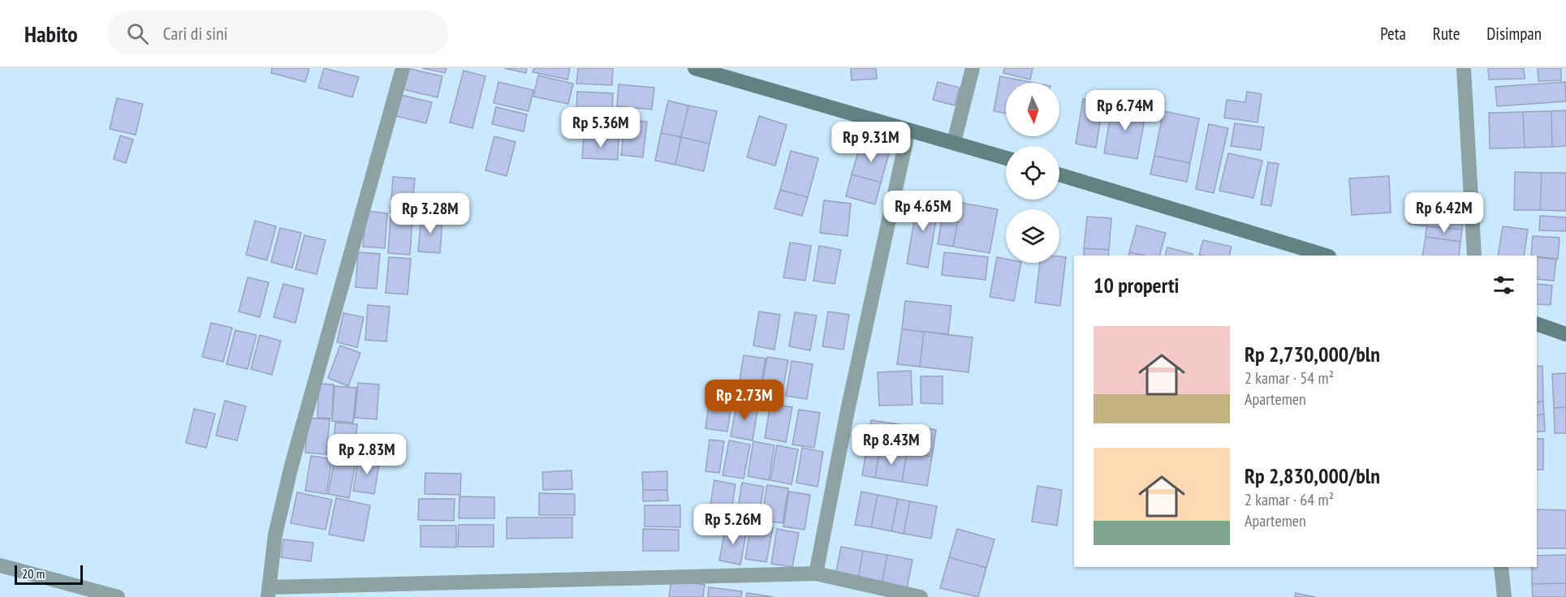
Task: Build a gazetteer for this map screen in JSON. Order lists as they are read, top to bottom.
{
  "scale_bar": "20 m",
  "north": "bottom",
  "page": {
    "header": "Habito",
    "search": "Cari di sini",
    "nav": ["Peta", "Rute", "Disimpan"],
    "price": [
      "Rp 6.74M",
      "Rp 5.36M",
      "Rp 9.31M",
      "Rp 4.65M",
      "Rp 6.42M",
      "Rp 3.28M",
      "Rp 2.73M",
      "Rp 8.43M",
      "Rp 2.83M",
      "Rp 5.26M"
    ],
    "heading": "10 properti",
    "list": [
      {
        "name": "Rp 2,730,000/bln",
        "note": "2 kamar · 54 m² · Apartemen"
      },
      {
        "name": "Rp 2,830,000/bln",
        "note": "2 kamar · 64 m² · Apartemen"
      }
    ],
    "scale": "20 m"
  }
}
